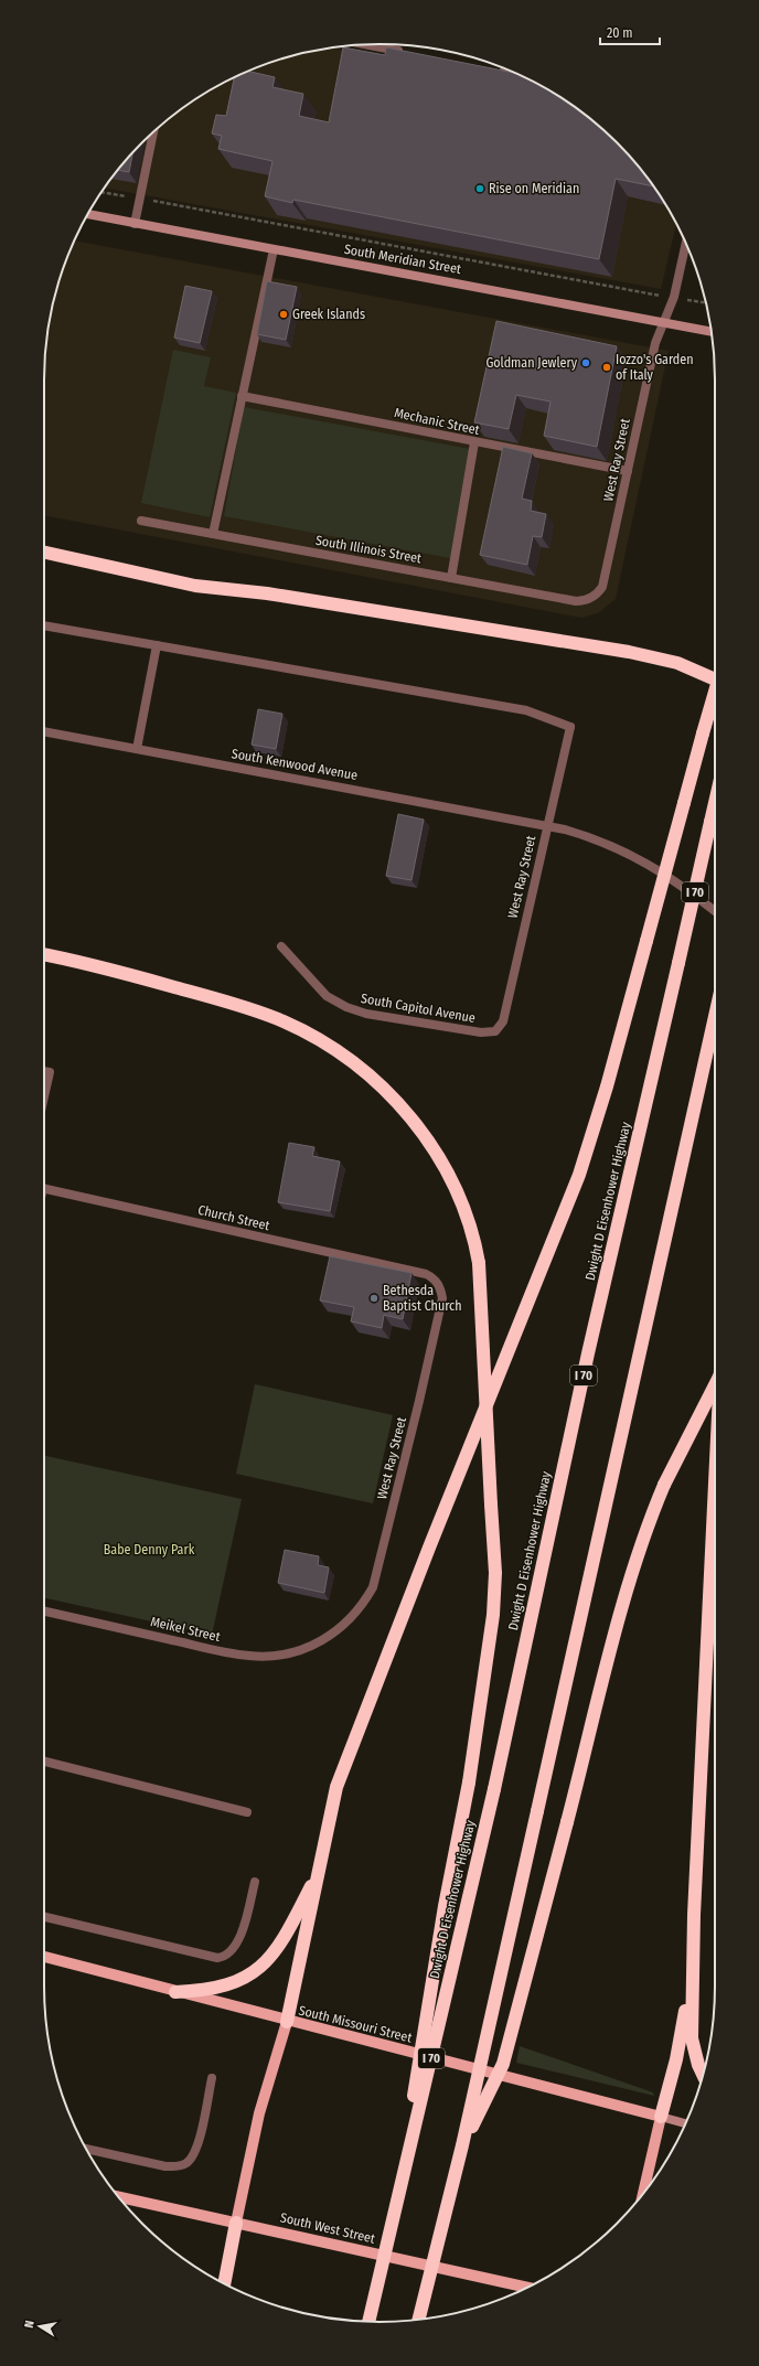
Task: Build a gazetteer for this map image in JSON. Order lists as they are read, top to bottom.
{
  "streets": {
    "highway": ["I 70", "Dwight D Eisenhower Highway"],
    "main road": ["South Meridian Street", "South Missouri Street", "South West Street"],
    "street": [
      "Mechanic Street",
      "West Ray Street",
      "South Illinois Street",
      "South Kenwood Avenue",
      "South Capitol Avenue",
      "Church Street",
      "Meikel Street"
    ]
  },
  "crossings": [
    ["South Meridian Street", "West Ray Street"],
    ["Mechanic Street", "West Ray Street"],
    ["West Ray Street", "South Illinois Street"],
    ["West Ray Street", "South Kenwood Avenue"],
    ["West Ray Street", "South Capitol Avenue"],
    ["West Ray Street", "Church Street"],
    ["West Ray Street", "Meikel Street"]
  ],
  "parks": ["Babe Denny Park"],
  "places": [
    "Rise on Meridian",
    "Greek Islands",
    "Goldman Jewlery",
    "Iozzo's Garden of Italy",
    "Bethesda Baptist Church"
  ],
  "scale_bar": "20 m",
  "north": "left"
}
